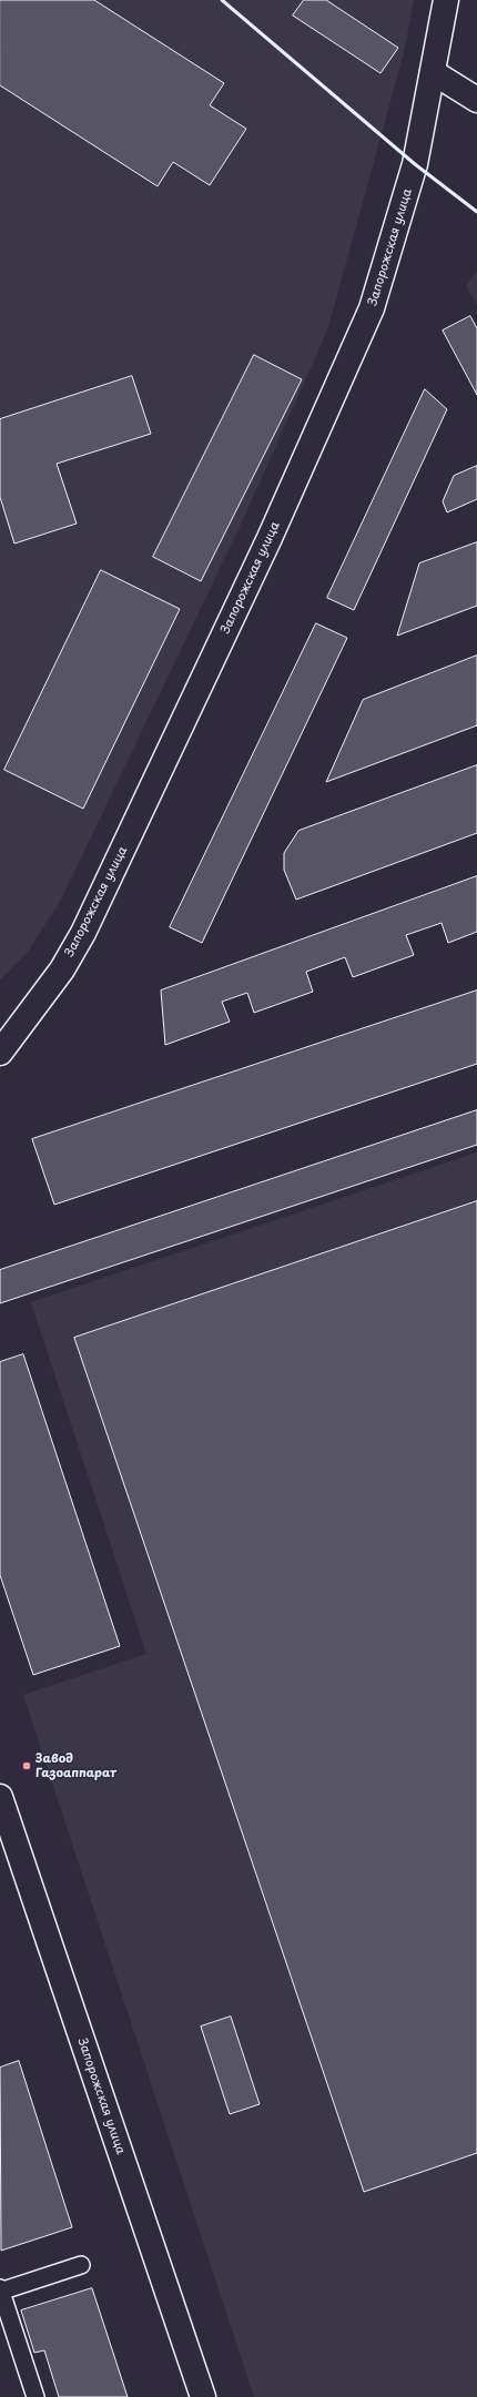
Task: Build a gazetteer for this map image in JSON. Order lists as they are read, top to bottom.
{
  "streets": {
    "main road": ["Запорожская улица"]
  },
  "places": ["Завод Газоаппарат"]
}
